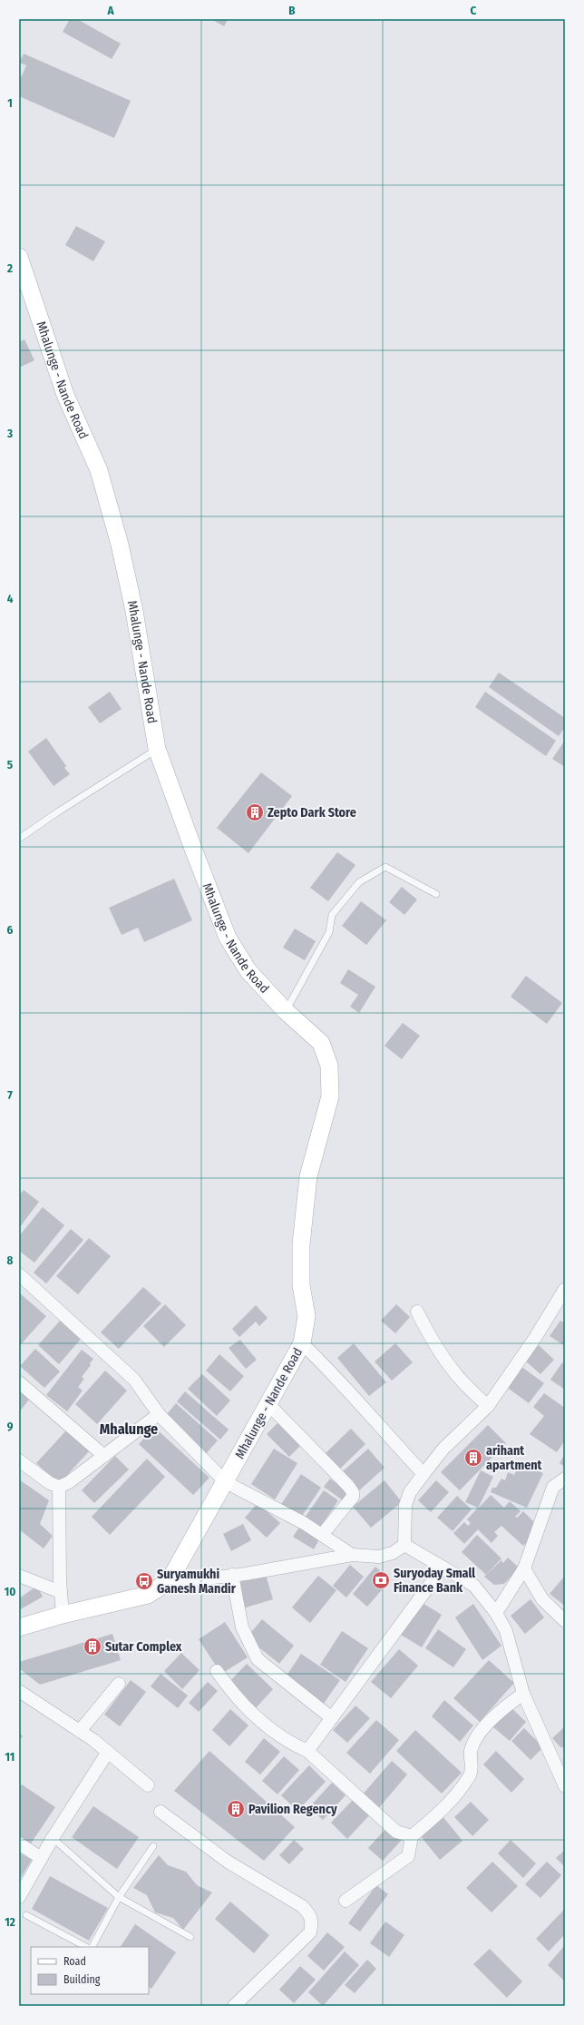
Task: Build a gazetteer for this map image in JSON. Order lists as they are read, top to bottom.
{
  "streets": {
    "main road": ["Mhalunge - Nande Road"]
  },
  "districts": ["Mhalunge"],
  "places": {
    "building": [
      "Zepto Dark Store",
      "arihant apartment",
      "Sutar Complex",
      "Pavilion Regency"
    ],
    "bank": ["Suryoday Small Finance Bank"],
    "bus stop": ["Suryamukhi Ganesh Mandir"]
  },
  "legend": ["Road", "Building"],
  "grid": {
    "columns": ["A", "B", "C"],
    "rows": [
      "1",
      "2",
      "3",
      "4",
      "5",
      "6",
      "7",
      "8",
      "9",
      "10",
      "11",
      "12"
    ]
  }
}
